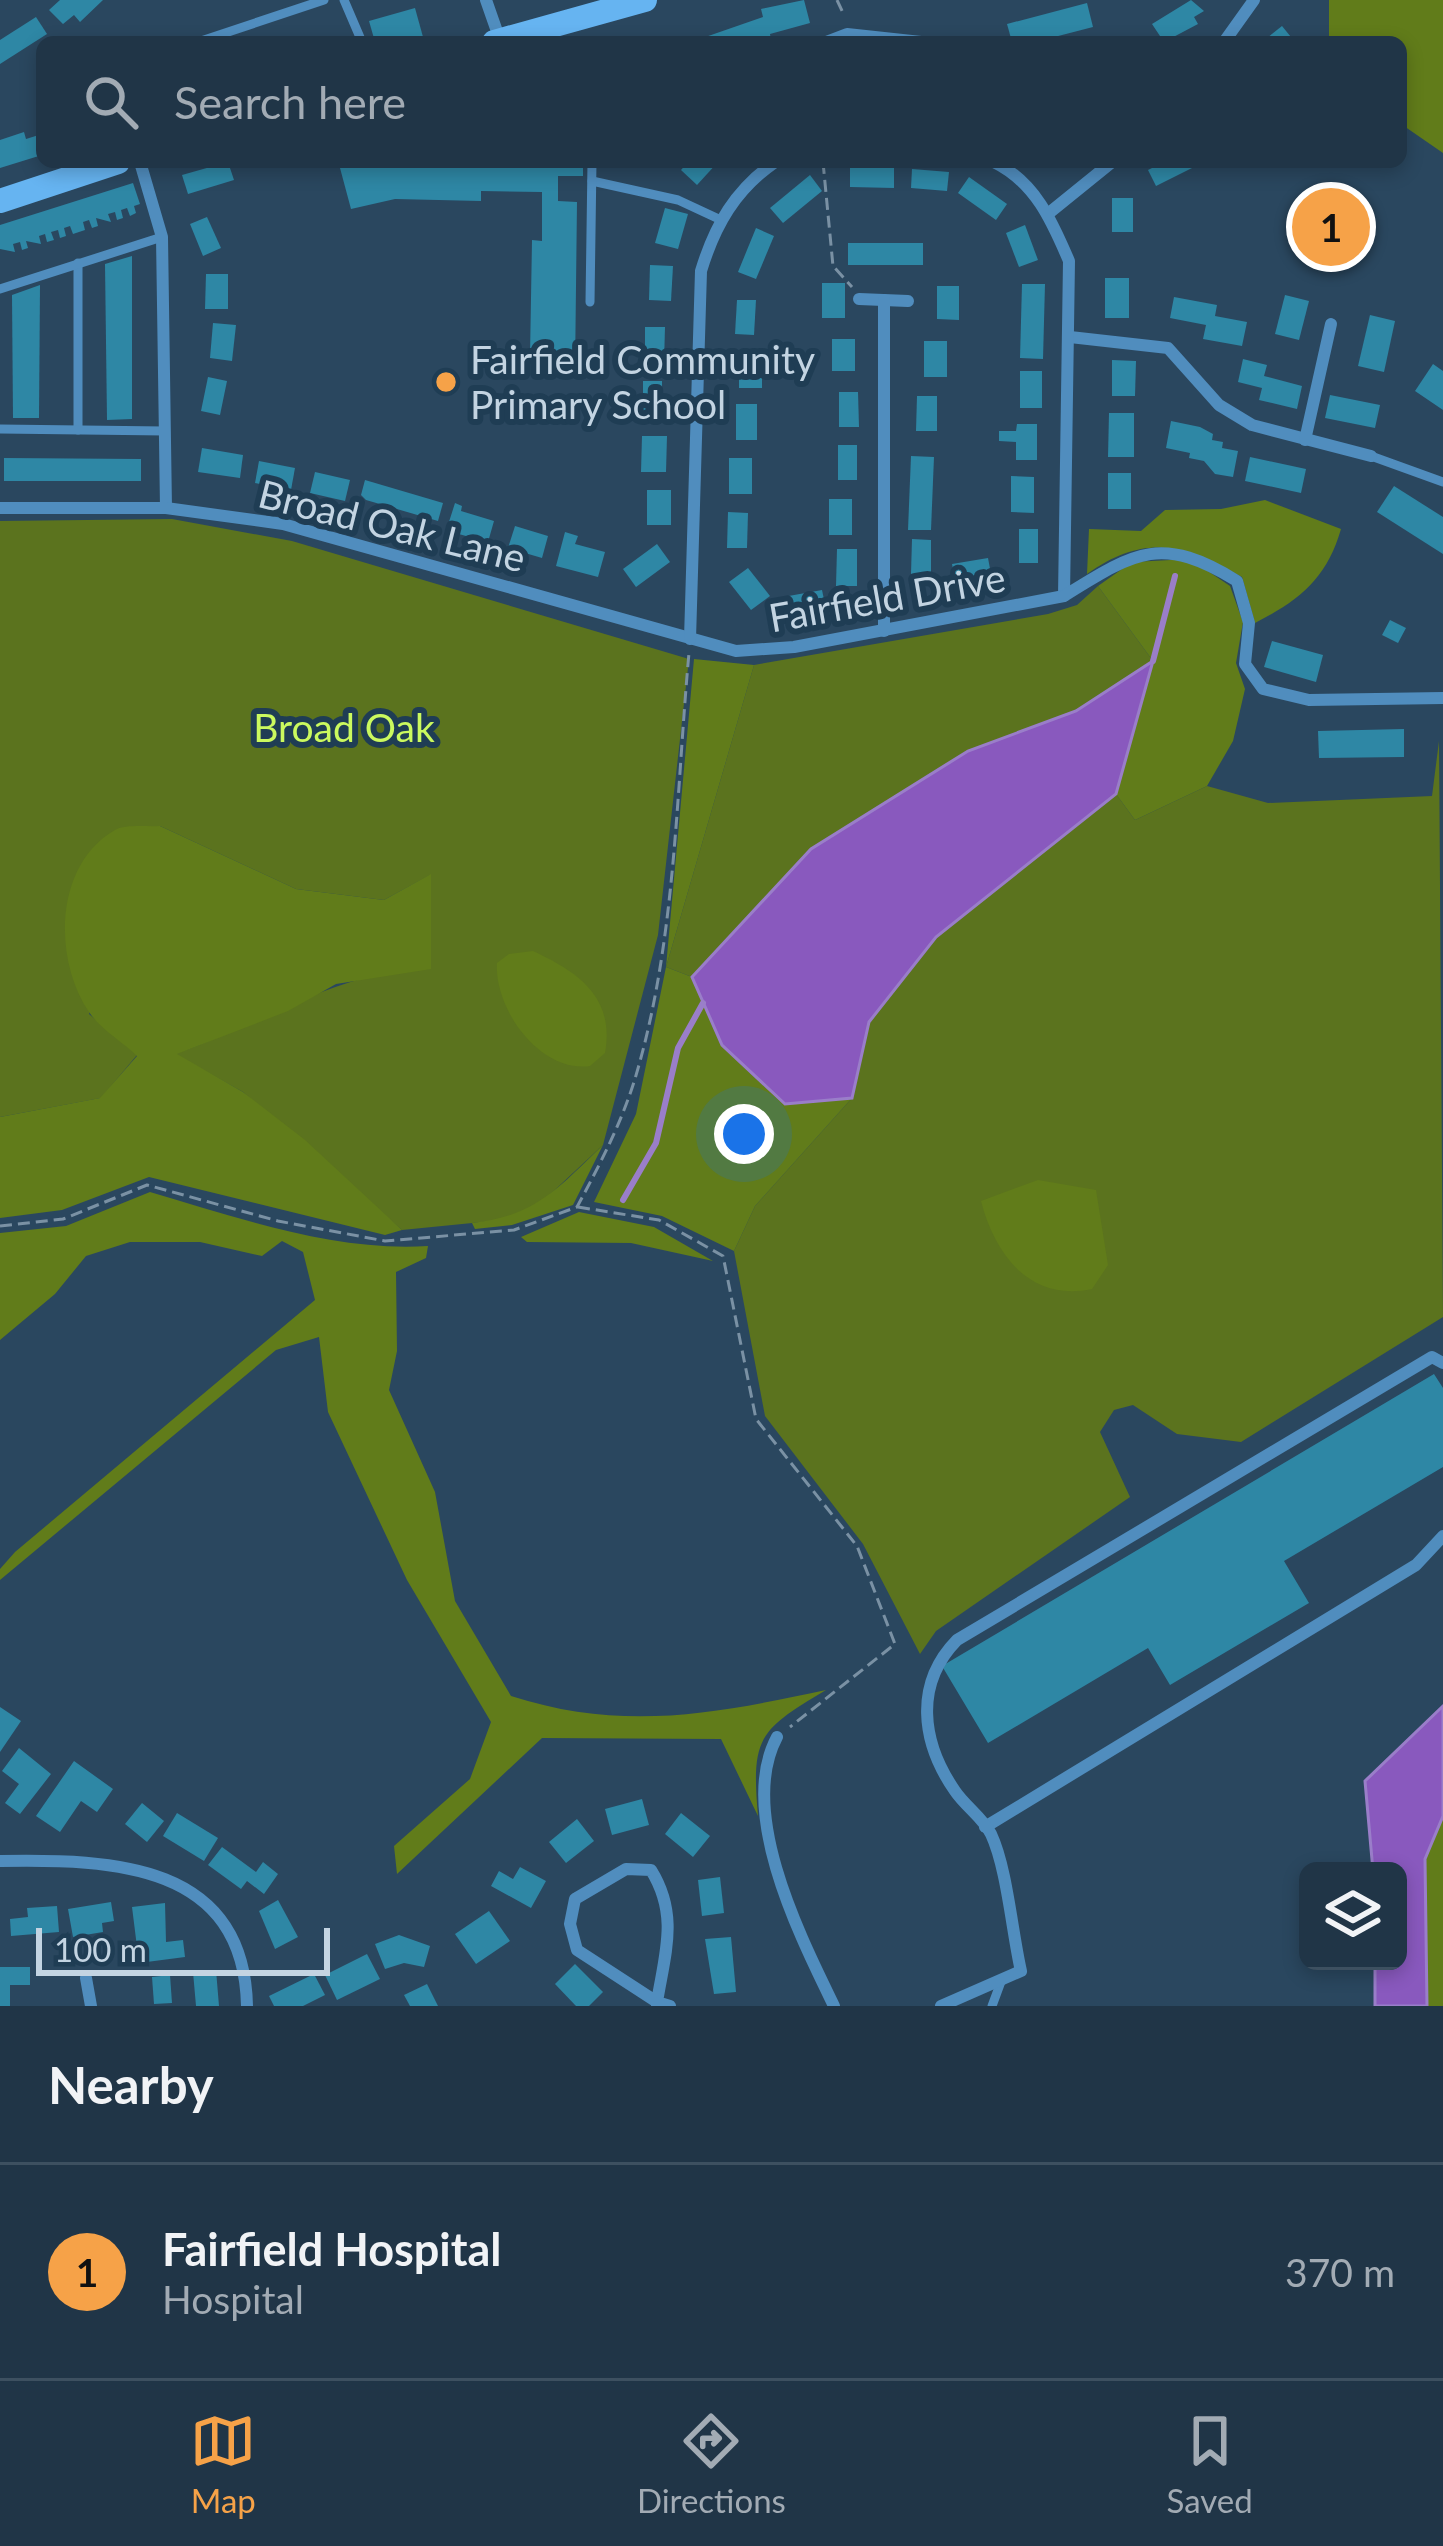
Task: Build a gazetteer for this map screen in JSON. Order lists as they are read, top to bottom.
{
  "streets": {
    "street": ["Broad Oak Lane", "Fairfield Drive"]
  },
  "crossings": [
    ["Broad Oak Lane", "Fairfield Drive"]
  ],
  "parks": ["Broad Oak"],
  "places": ["Fairfield Community Primary School"],
  "scale_bar": "100 m",
  "page": {
    "search": "Search here",
    "pins": "1",
    "scale": "100 m",
    "heading": "Nearby",
    "list": [
      {
        "mark": "1",
        "name": "Fairfield Hospital",
        "note": "Hospital",
        "value": "370 m"
      }
    ],
    "nav": ["Map", "Directions", "Saved"]
  }
}
